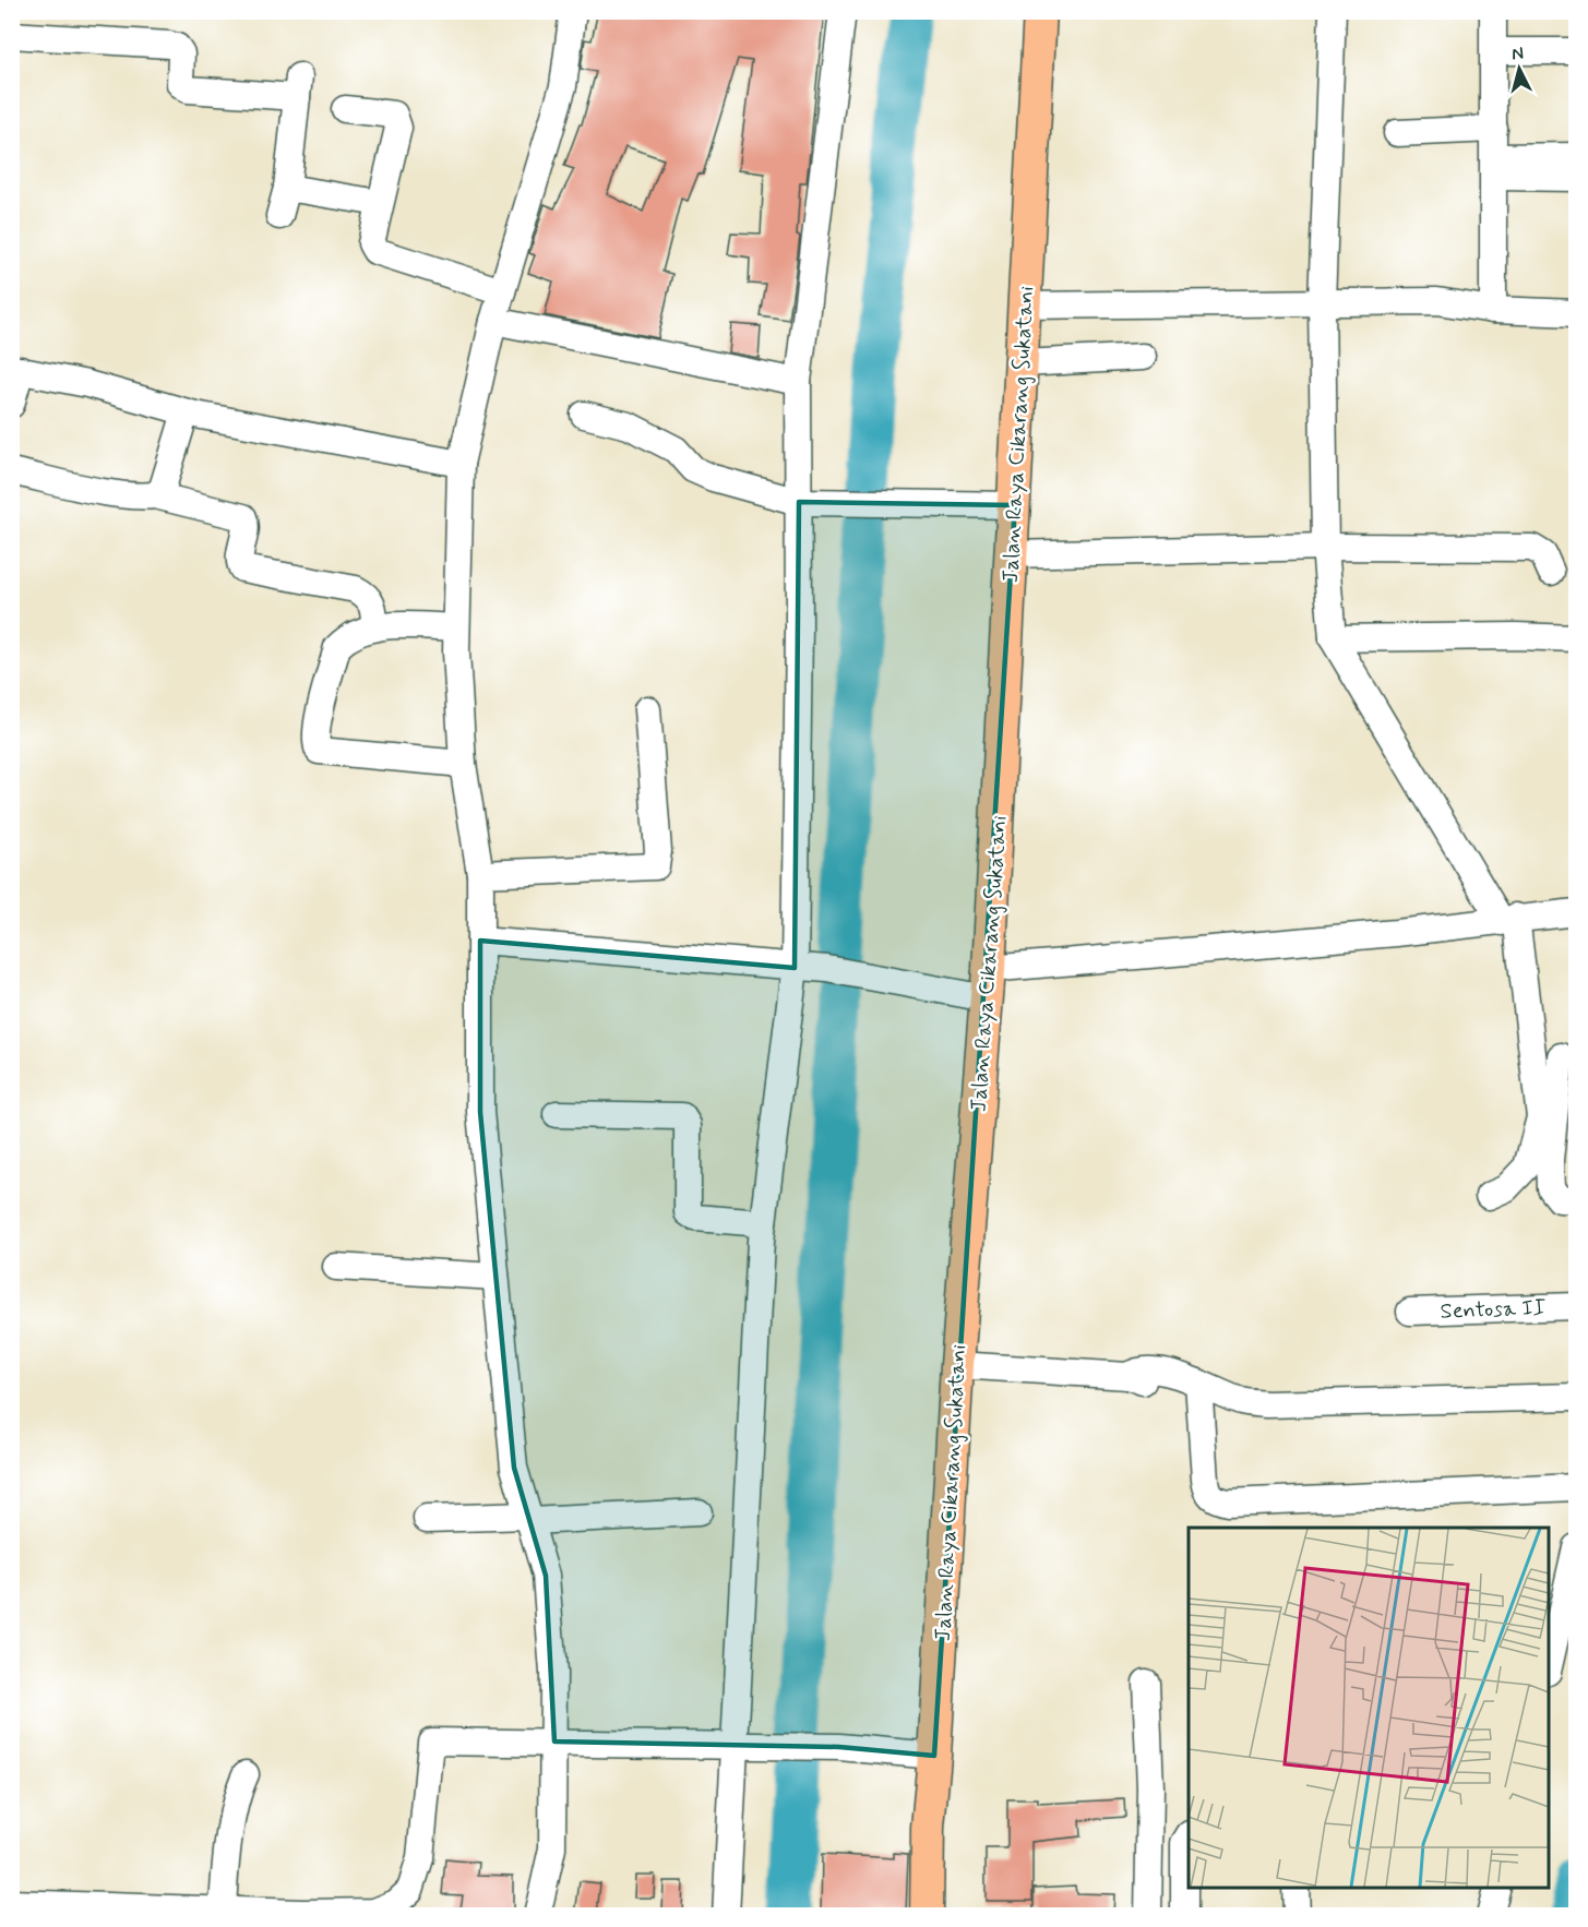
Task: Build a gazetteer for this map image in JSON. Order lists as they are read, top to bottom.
{
  "streets": {
    "main road": ["Jalan Raya Cikarang Sukatani"],
    "street": ["Sentosa II"]
  },
  "north": "top"
}
